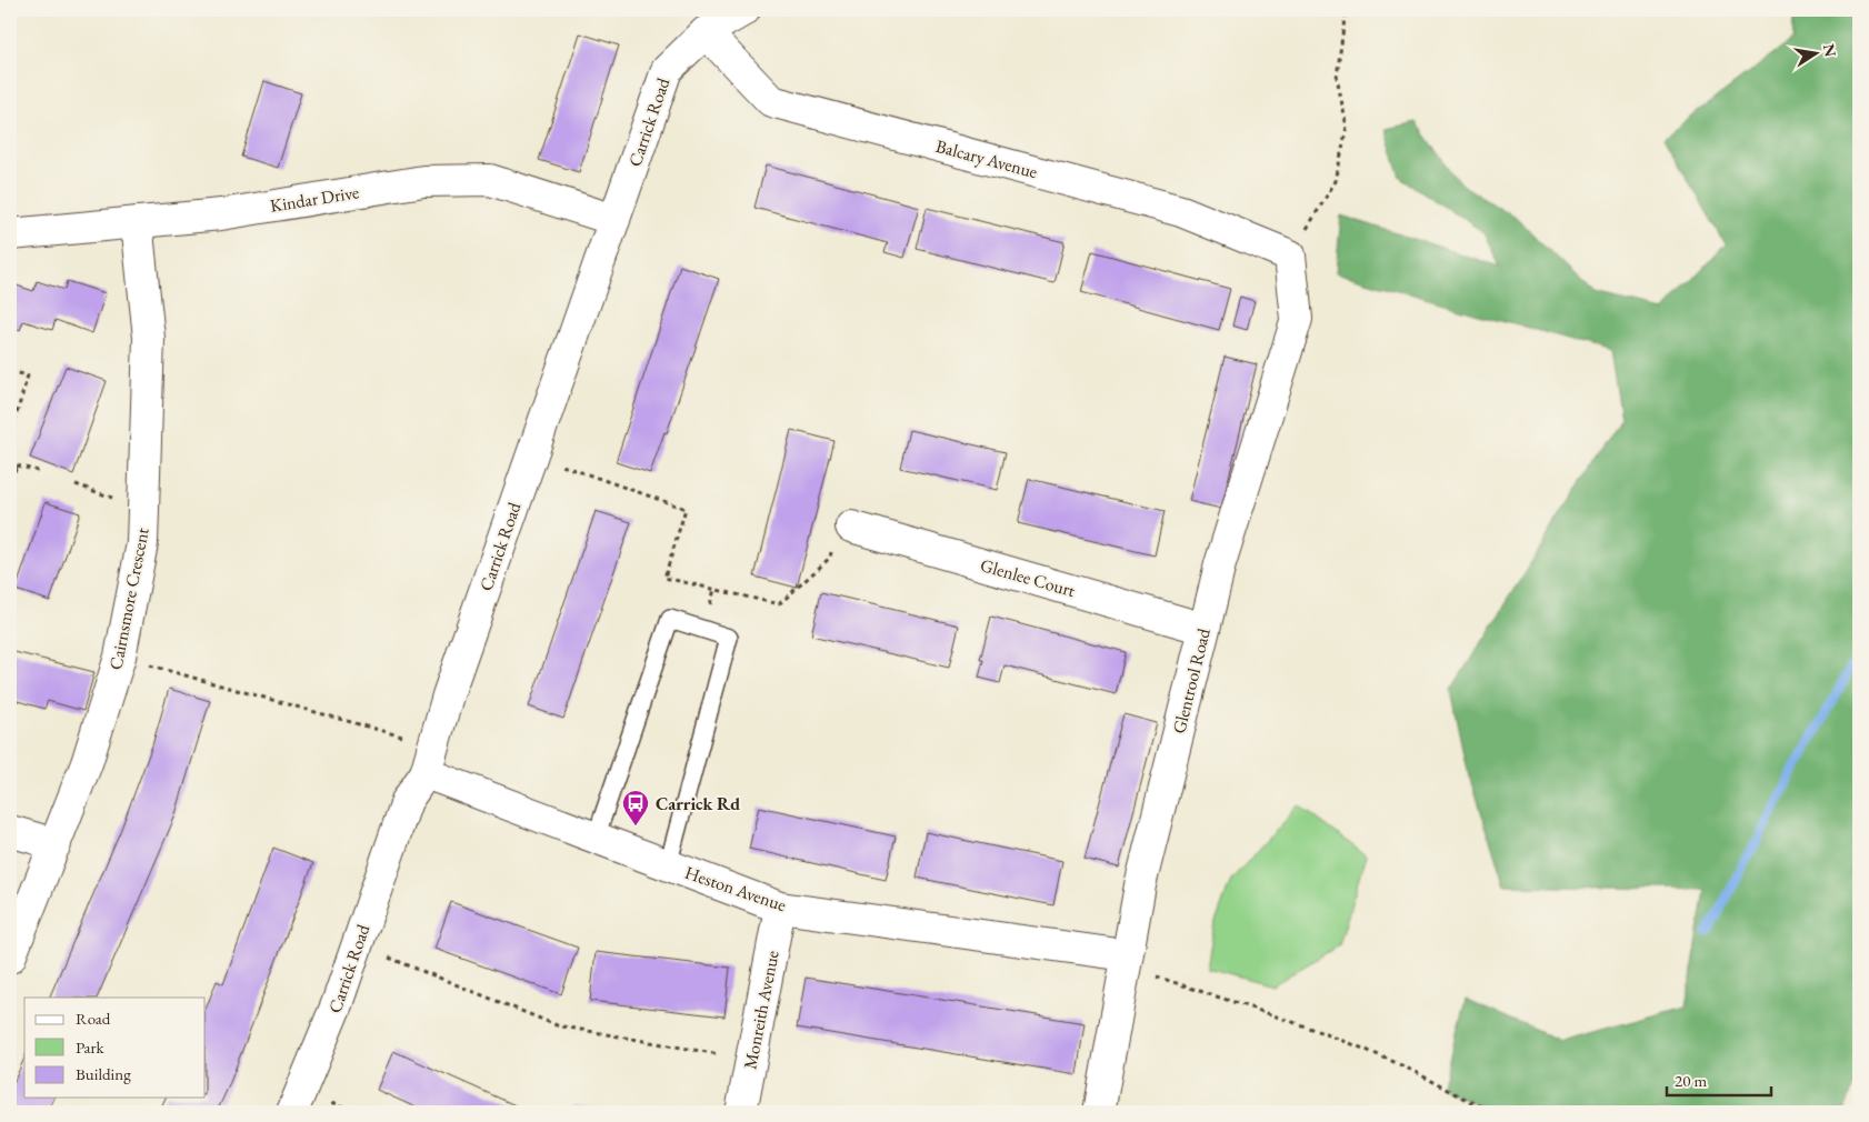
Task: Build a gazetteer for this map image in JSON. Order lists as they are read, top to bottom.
{
  "streets": {
    "street": [
      "Carrick Road",
      "Balcary Avenue",
      "Kindar Drive",
      "Glenlee Court",
      "Cairnsmore Crescent",
      "Glentrool Road",
      "Heston Avenue",
      "Monreith Avenue"
    ]
  },
  "crossings": [
    ["Carrick Road", "Balcary Avenue"],
    ["Carrick Road", "Kindar Drive"],
    ["Carrick Road", "Heston Avenue"],
    ["Balcary Avenue", "Glentrool Road"],
    ["Kindar Drive", "Cairnsmore Crescent"],
    ["Glenlee Court", "Glentrool Road"],
    ["Glentrool Road", "Heston Avenue"],
    ["Heston Avenue", "Monreith Avenue"]
  ],
  "places": {
    "bus stop": ["Carrick Rd"]
  },
  "legend": ["Road", "Park", "Building"],
  "scale_bar": "20 m",
  "north": "right"
}
